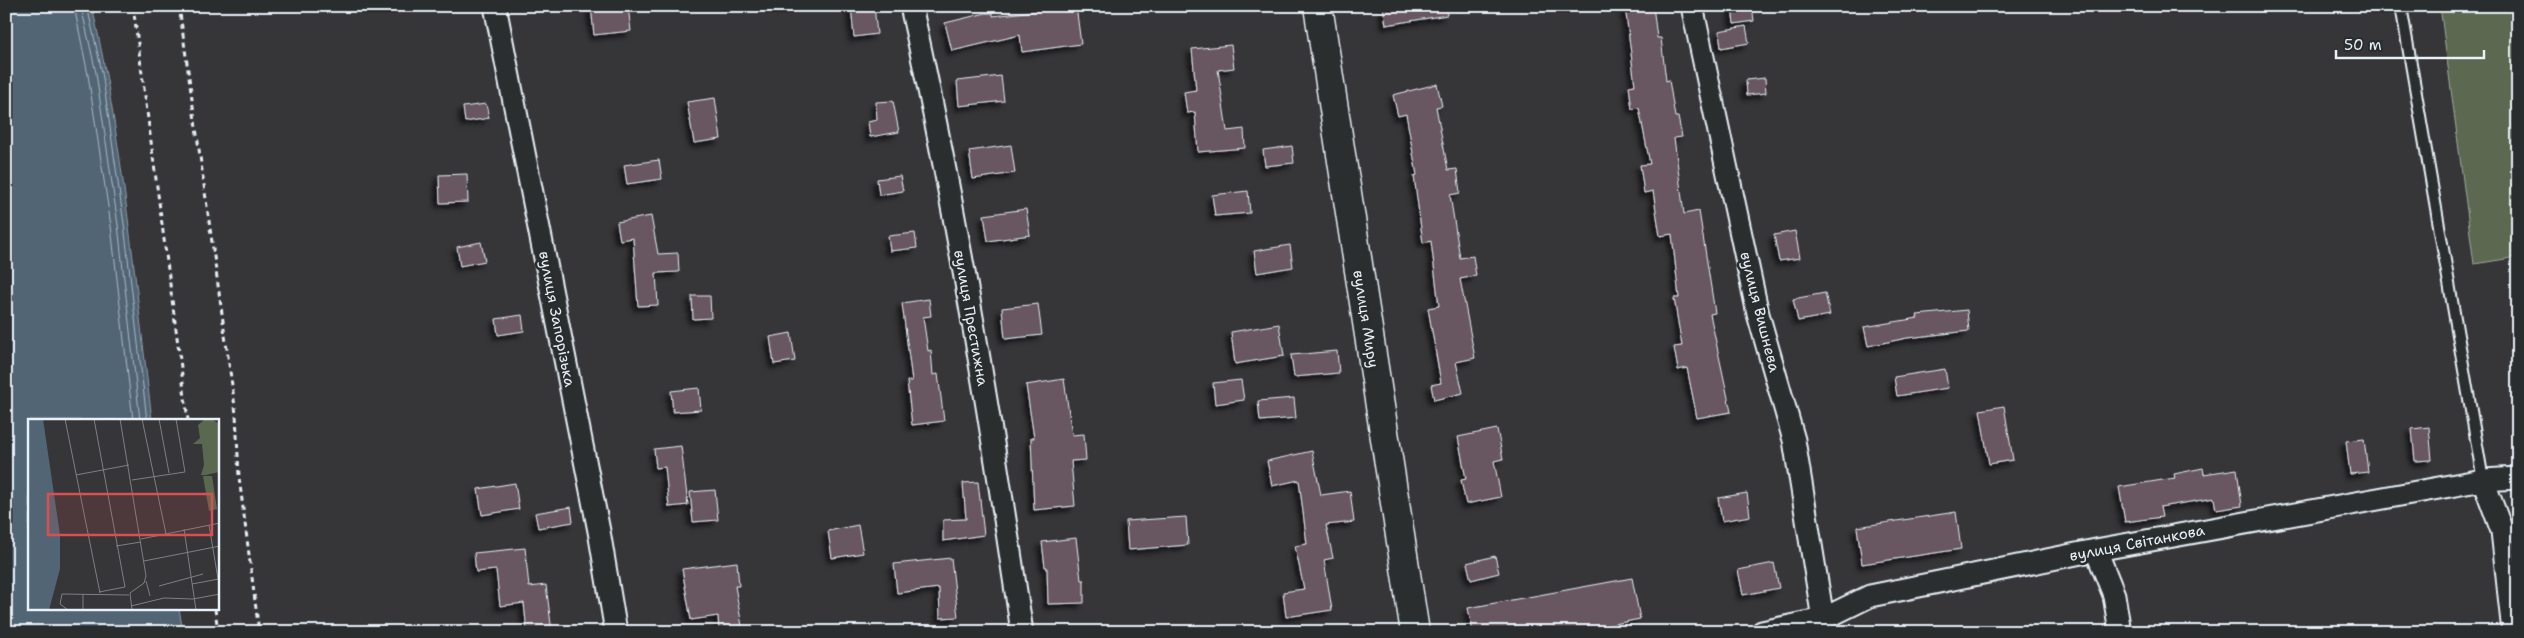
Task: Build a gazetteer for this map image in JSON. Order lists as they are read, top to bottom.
{
  "streets": {
    "street": [
      "вулиця Вишнева",
      "вулиця Престижна",
      "вулиця Запорізька",
      "вулиця Миру",
      "вулиця Світанкова"
    ]
  },
  "crossings": [
    ["вулиця Вишнева", "вулиця Світанкова"]
  ],
  "scale_bar": "50 m"
}
